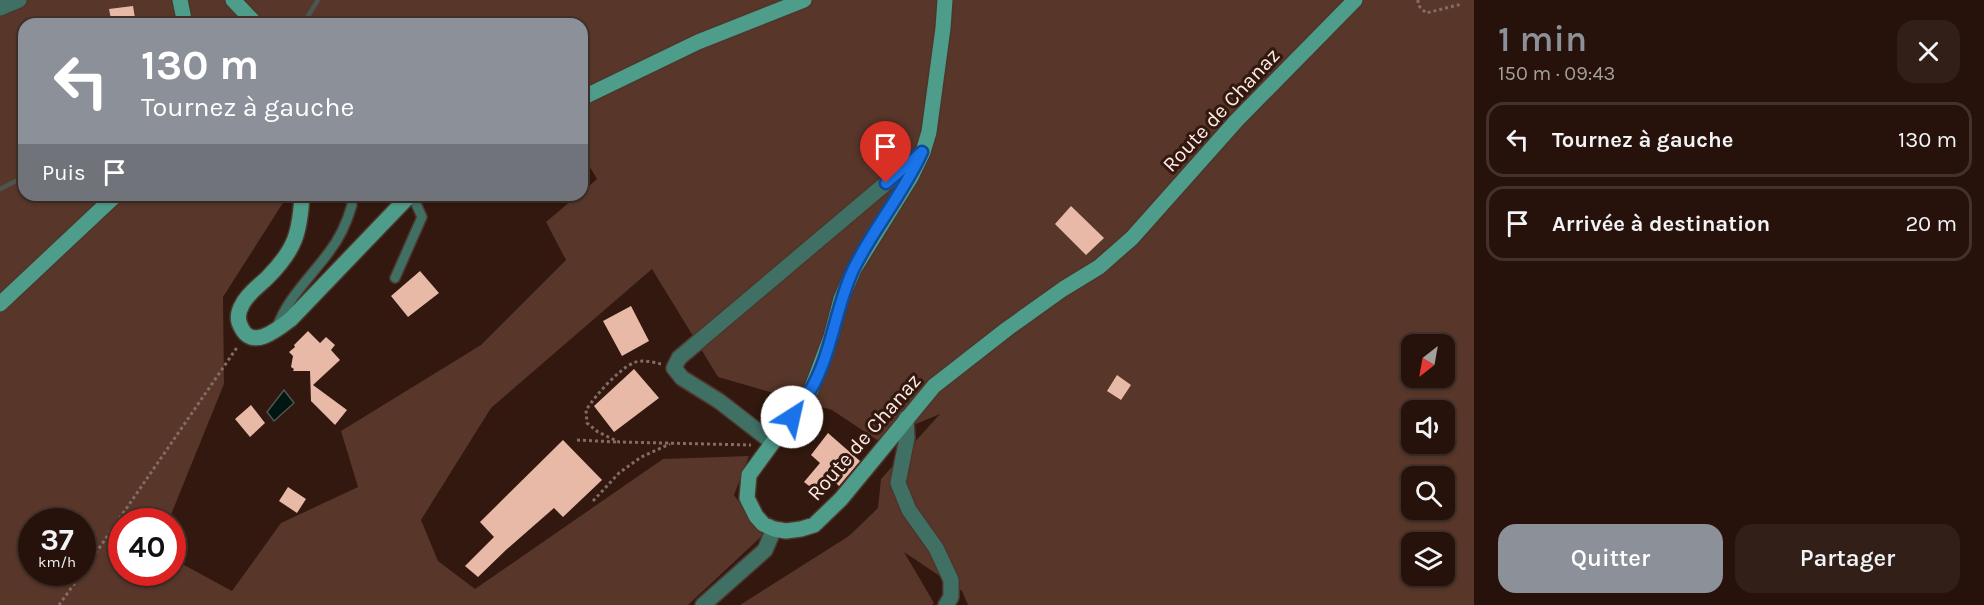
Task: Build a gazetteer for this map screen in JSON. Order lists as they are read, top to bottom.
{
  "streets": {
    "street": ["Route de Chanaz"]
  },
  "north": "bottom left",
  "page": {
    "heading": ["1 min", "150 m · 09:43"],
    "turn": ["130 m", "Tournez à gauche"],
    "list": [
      {
        "name": "Tournez à gauche",
        "value": "130 m"
      },
      {
        "name": "Arrivée à destination",
        "value": "20 m"
      }
    ],
    "then": "Puis",
    "speed": "37 km/h",
    "limit": "40",
    "buttons": ["Quitter", "Partager"]
  }
}
